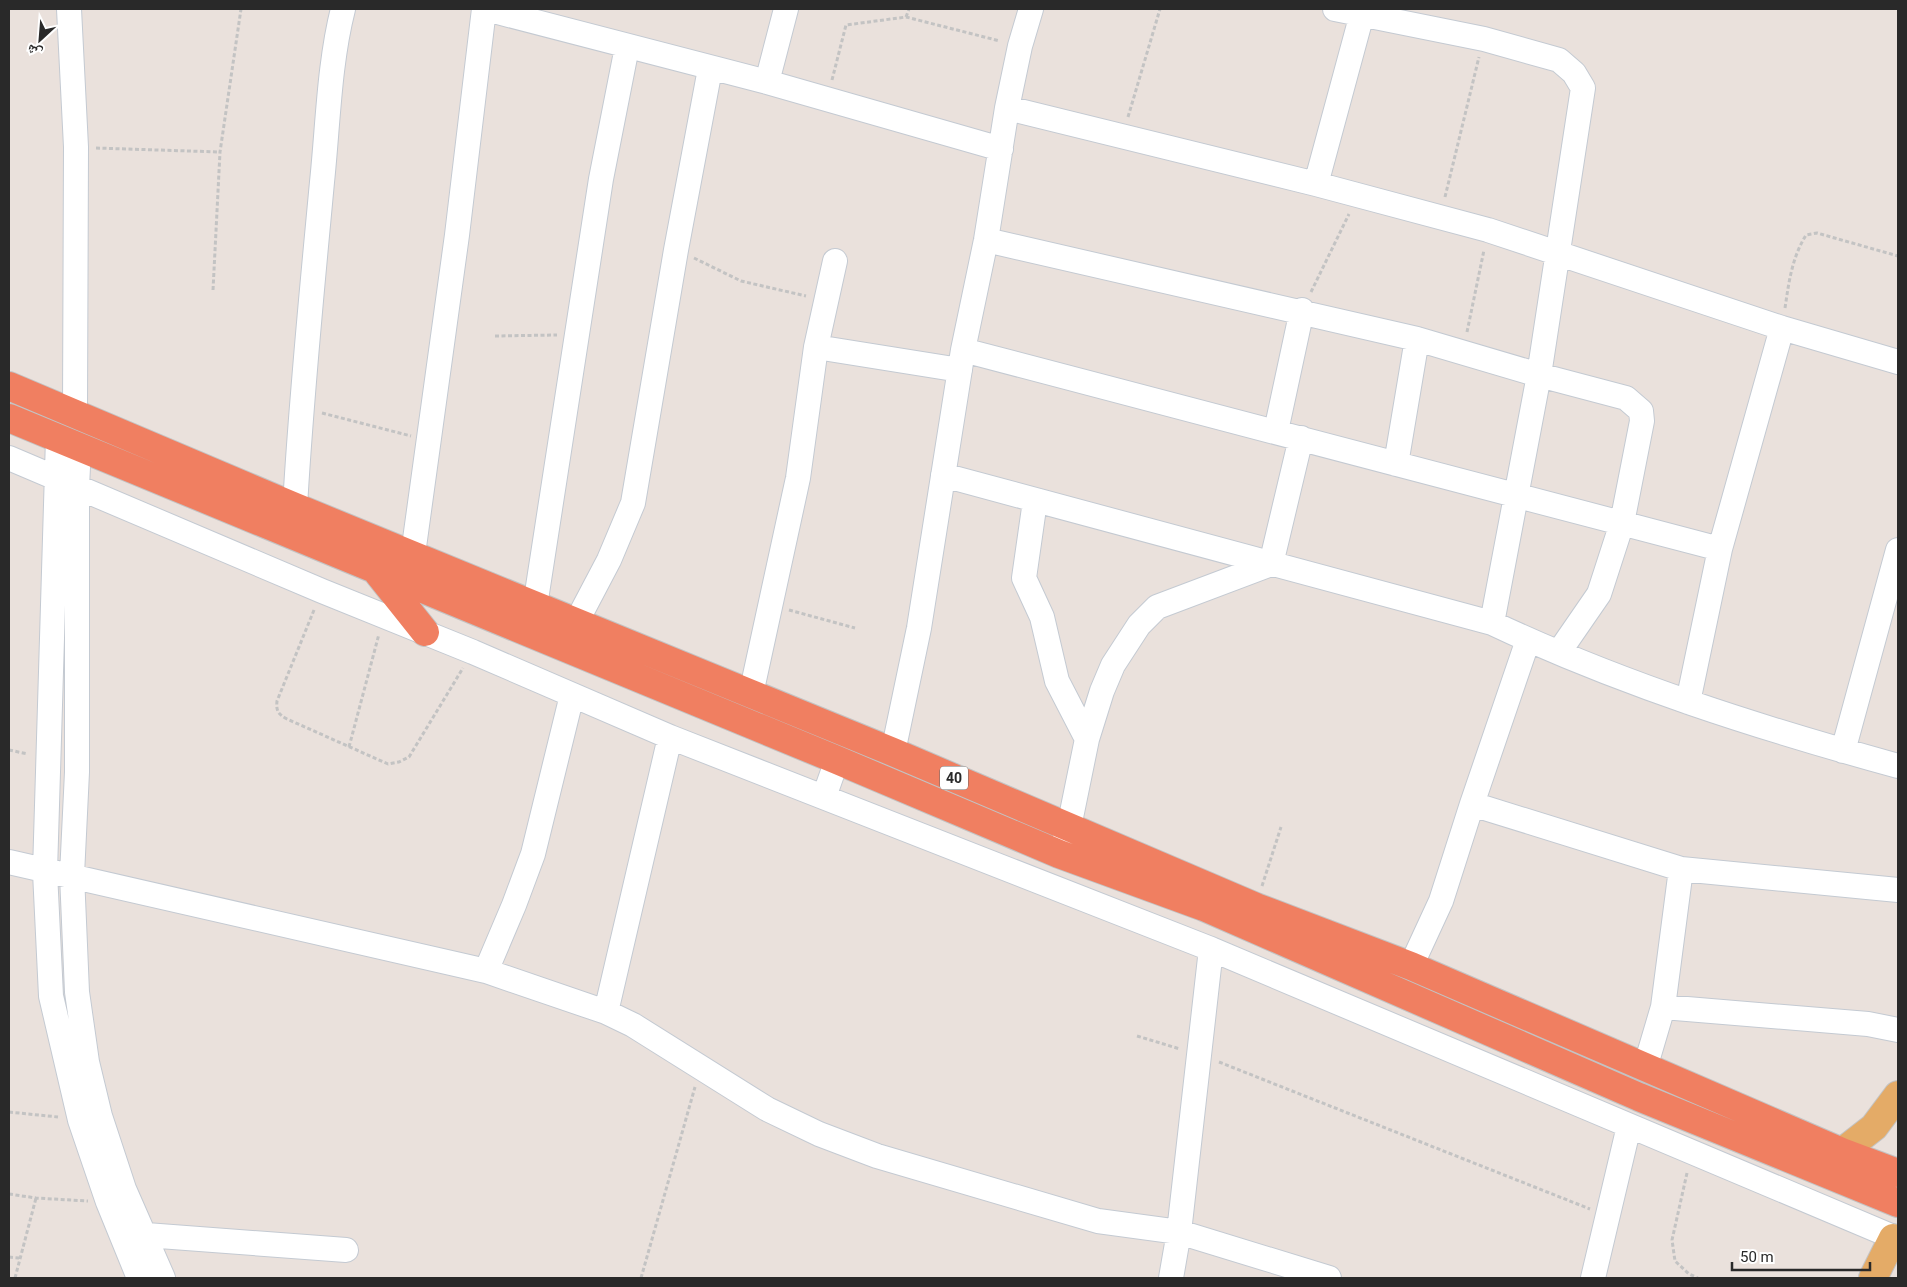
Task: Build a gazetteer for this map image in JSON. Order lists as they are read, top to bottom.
{
  "streets": {
    "highway": ["40"]
  },
  "scale_bar": "50 m",
  "north": "bottom left"
}
